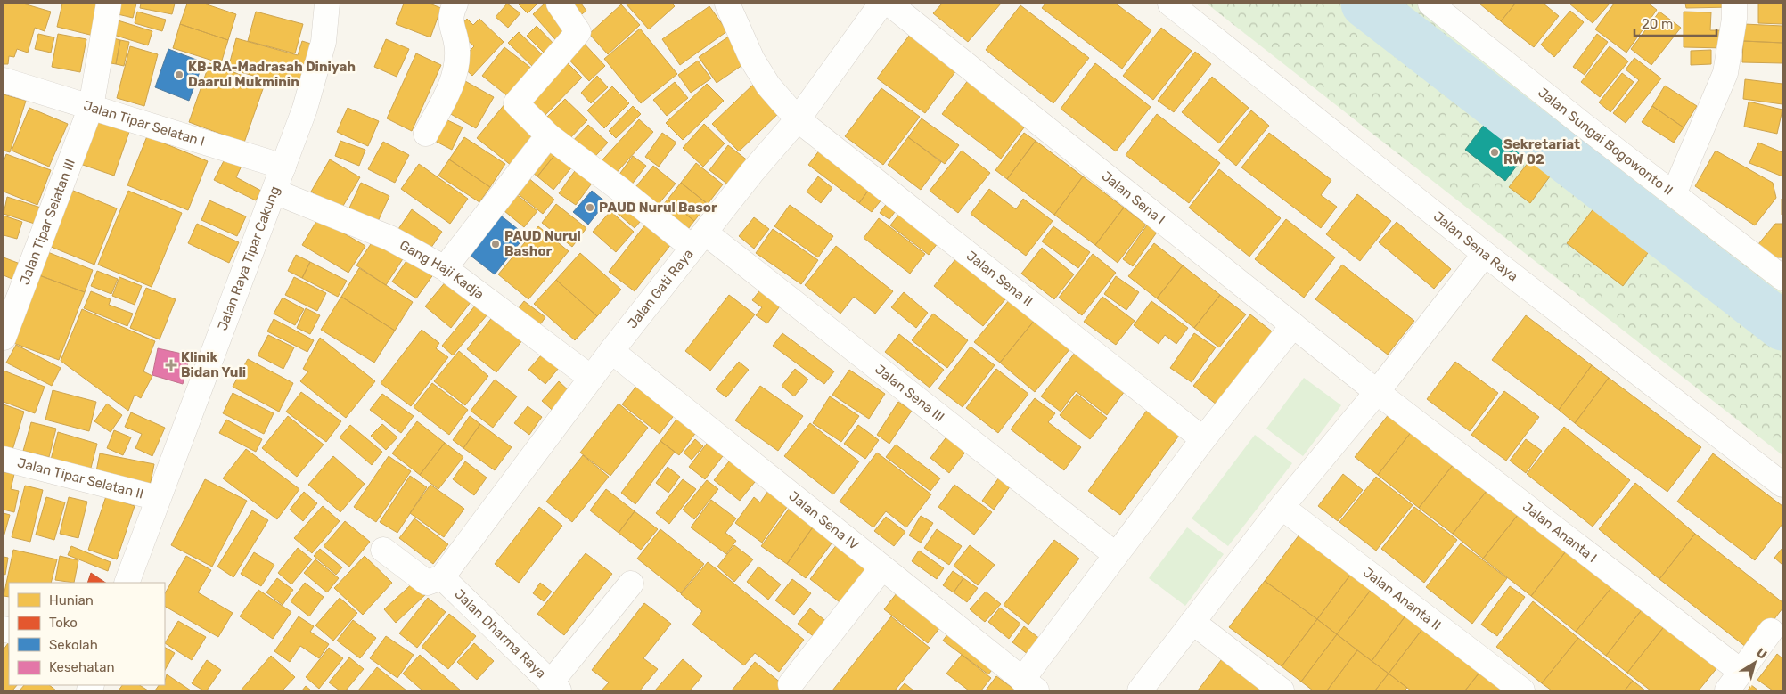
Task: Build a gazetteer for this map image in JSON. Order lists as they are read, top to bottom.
{
  "streets": {
    "street": [
      "Jalan Tipar Selatan I",
      "Jalan Sungai Bogowonto II",
      "Jalan Sena I",
      "Jalan Tipar Selatan III",
      "Jalan Sena Raya",
      "Jalan Raya Tipar Cakung",
      "Gang Haji Kadja",
      "Jalan Sena II",
      "Jalan Gati Raya",
      "Jalan Sena III",
      "Jalan Tipar Selatan II",
      "Jalan Sena IV",
      "Jalan Ananta I",
      "Jalan Ananta II",
      "Jalan Dharma Raya"
    ]
  },
  "crossings": [
    ["Jalan Tipar Selatan I", "Jalan Tipar Selatan III"],
    ["Jalan Tipar Selatan I", "Jalan Raya Tipar Cakung"],
    ["Jalan Sena I", "Jalan Ananta I"],
    ["Jalan Raya Tipar Cakung", "Gang Haji Kadja"],
    ["Jalan Raya Tipar Cakung", "Jalan Tipar Selatan II"],
    ["Gang Haji Kadja", "Jalan Gati Raya"],
    ["Jalan Sena II", "Jalan Gati Raya"],
    ["Jalan Gati Raya", "Jalan Sena III"],
    ["Jalan Gati Raya", "Jalan Sena IV"],
    ["Jalan Gati Raya", "Jalan Dharma Raya"]
  ],
  "places": {
    "other": [
      "KB-RA-Madrasah Diniyah Daarul Mukminin",
      "Sekretariat RW 02",
      "PAUD Nurul Basor",
      "PAUD Nurul Bashor"
    ],
    "health": ["Klinik Bidan Yuli"]
  },
  "legend": [
    "Hunian",
    "Toko",
    "Sekolah",
    "Kesehatan"
  ],
  "scale_bar": "20 m",
  "north": "top right"
}
